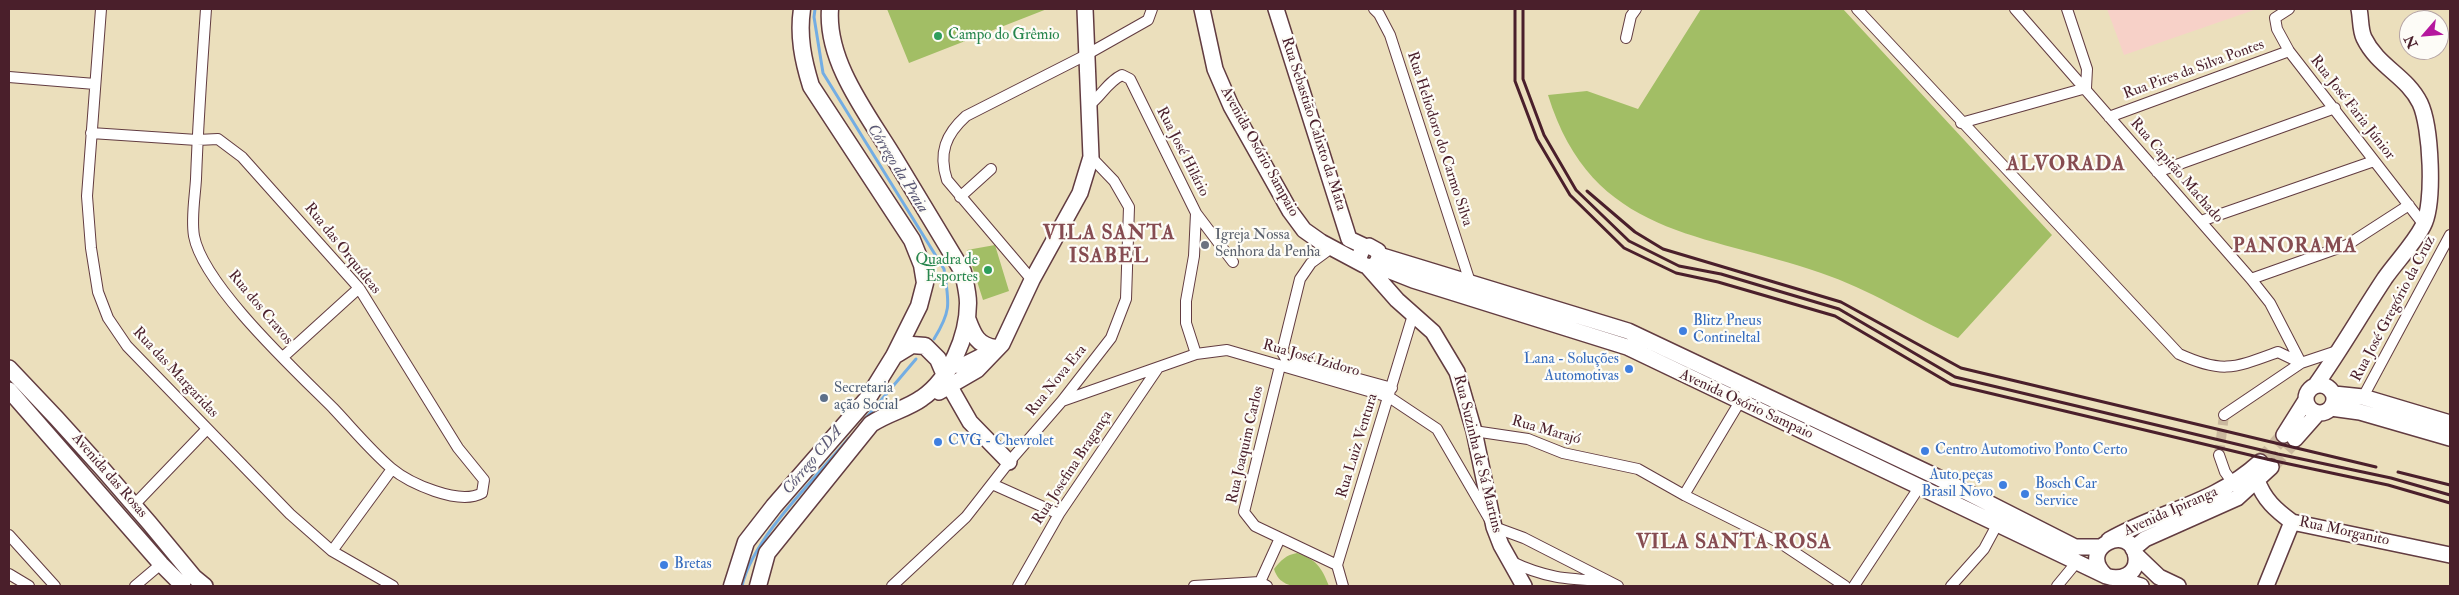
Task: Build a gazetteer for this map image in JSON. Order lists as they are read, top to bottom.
{
  "streets": {
    "street": [
      "Rua Pires da Silva Pontes",
      "Rua José Faria Júnior",
      "Rua Sebastião Calixto da Mata",
      "Rua Heliodoro do Carmo Silva",
      "Rua José Hilário",
      "Avenida Osório Sampaio",
      "Rua Capitão Machado",
      "Rua das Orquídeas",
      "Rua dos Cravos",
      "Rua José Gregório da Cruz",
      "Rua José Izidoro",
      "Rua das Margaridas",
      "Rua Nova Era",
      "Rua Marajó",
      "Rua Joaquim Carlos",
      "Rua Luiz Ventura",
      "Rua Suzinha de Sá Martins",
      "Rua Josefina Bragança",
      "Avenida das Rosas",
      "Avenida Ipiranga",
      "Rua Morganito"
    ]
  },
  "crossings": [
    ["Rua Pires da Silva Pontes", "Rua José Faria Júnior"],
    ["Rua Pires da Silva Pontes", "Rua Capitão Machado"],
    ["Rua Heliodoro do Carmo Silva", "Avenida Osório Sampaio"],
    ["Rua José Hilário", "Rua José Izidoro"],
    ["Avenida Osório Sampaio", "Rua Suzinha de Sá Martins"],
    ["Avenida Osório Sampaio", "Avenida Ipiranga"],
    ["Rua das Orquídeas", "Rua dos Cravos"],
    ["Rua das Orquídeas", "Rua das Margaridas"],
    ["Rua José Izidoro", "Rua Nova Era"],
    ["Rua José Izidoro", "Rua Joaquim Carlos"],
    ["Rua José Izidoro", "Rua Luiz Ventura"],
    ["Rua José Izidoro", "Rua Suzinha de Sá Martins"],
    ["Rua José Izidoro", "Rua Josefina Bragança"],
    ["Rua Marajó", "Rua Suzinha de Sá Martins"],
    ["Rua Joaquim Carlos", "Rua Luiz Ventura"],
    ["Rua Luiz Ventura", "Rua Suzinha de Sá Martins"],
    ["Avenida Ipiranga", "Rua Morganito"]
  ],
  "districts": [
    "ALVORADA",
    "VILA SANTA ISABEL",
    "PANORAMA",
    "VILA SANTA ROSA"
  ],
  "water": ["Córrego da Praia", "Córrego CDA"],
  "places": [
    "Campo do Grêmio",
    "Igreja Nossa Senhora da Penha",
    "Quadra de Esportes",
    "Blitz Pneus Contineltal",
    "Lana - Soluções Automotivas",
    "Secretaria ação Social",
    "CVG - Chevrolet",
    "Centro Automotivo Ponto Certo",
    "Auto peças Brasil Novo",
    "Bosch Car Service",
    "Bretas"
  ],
  "north": "bottom left"
}
